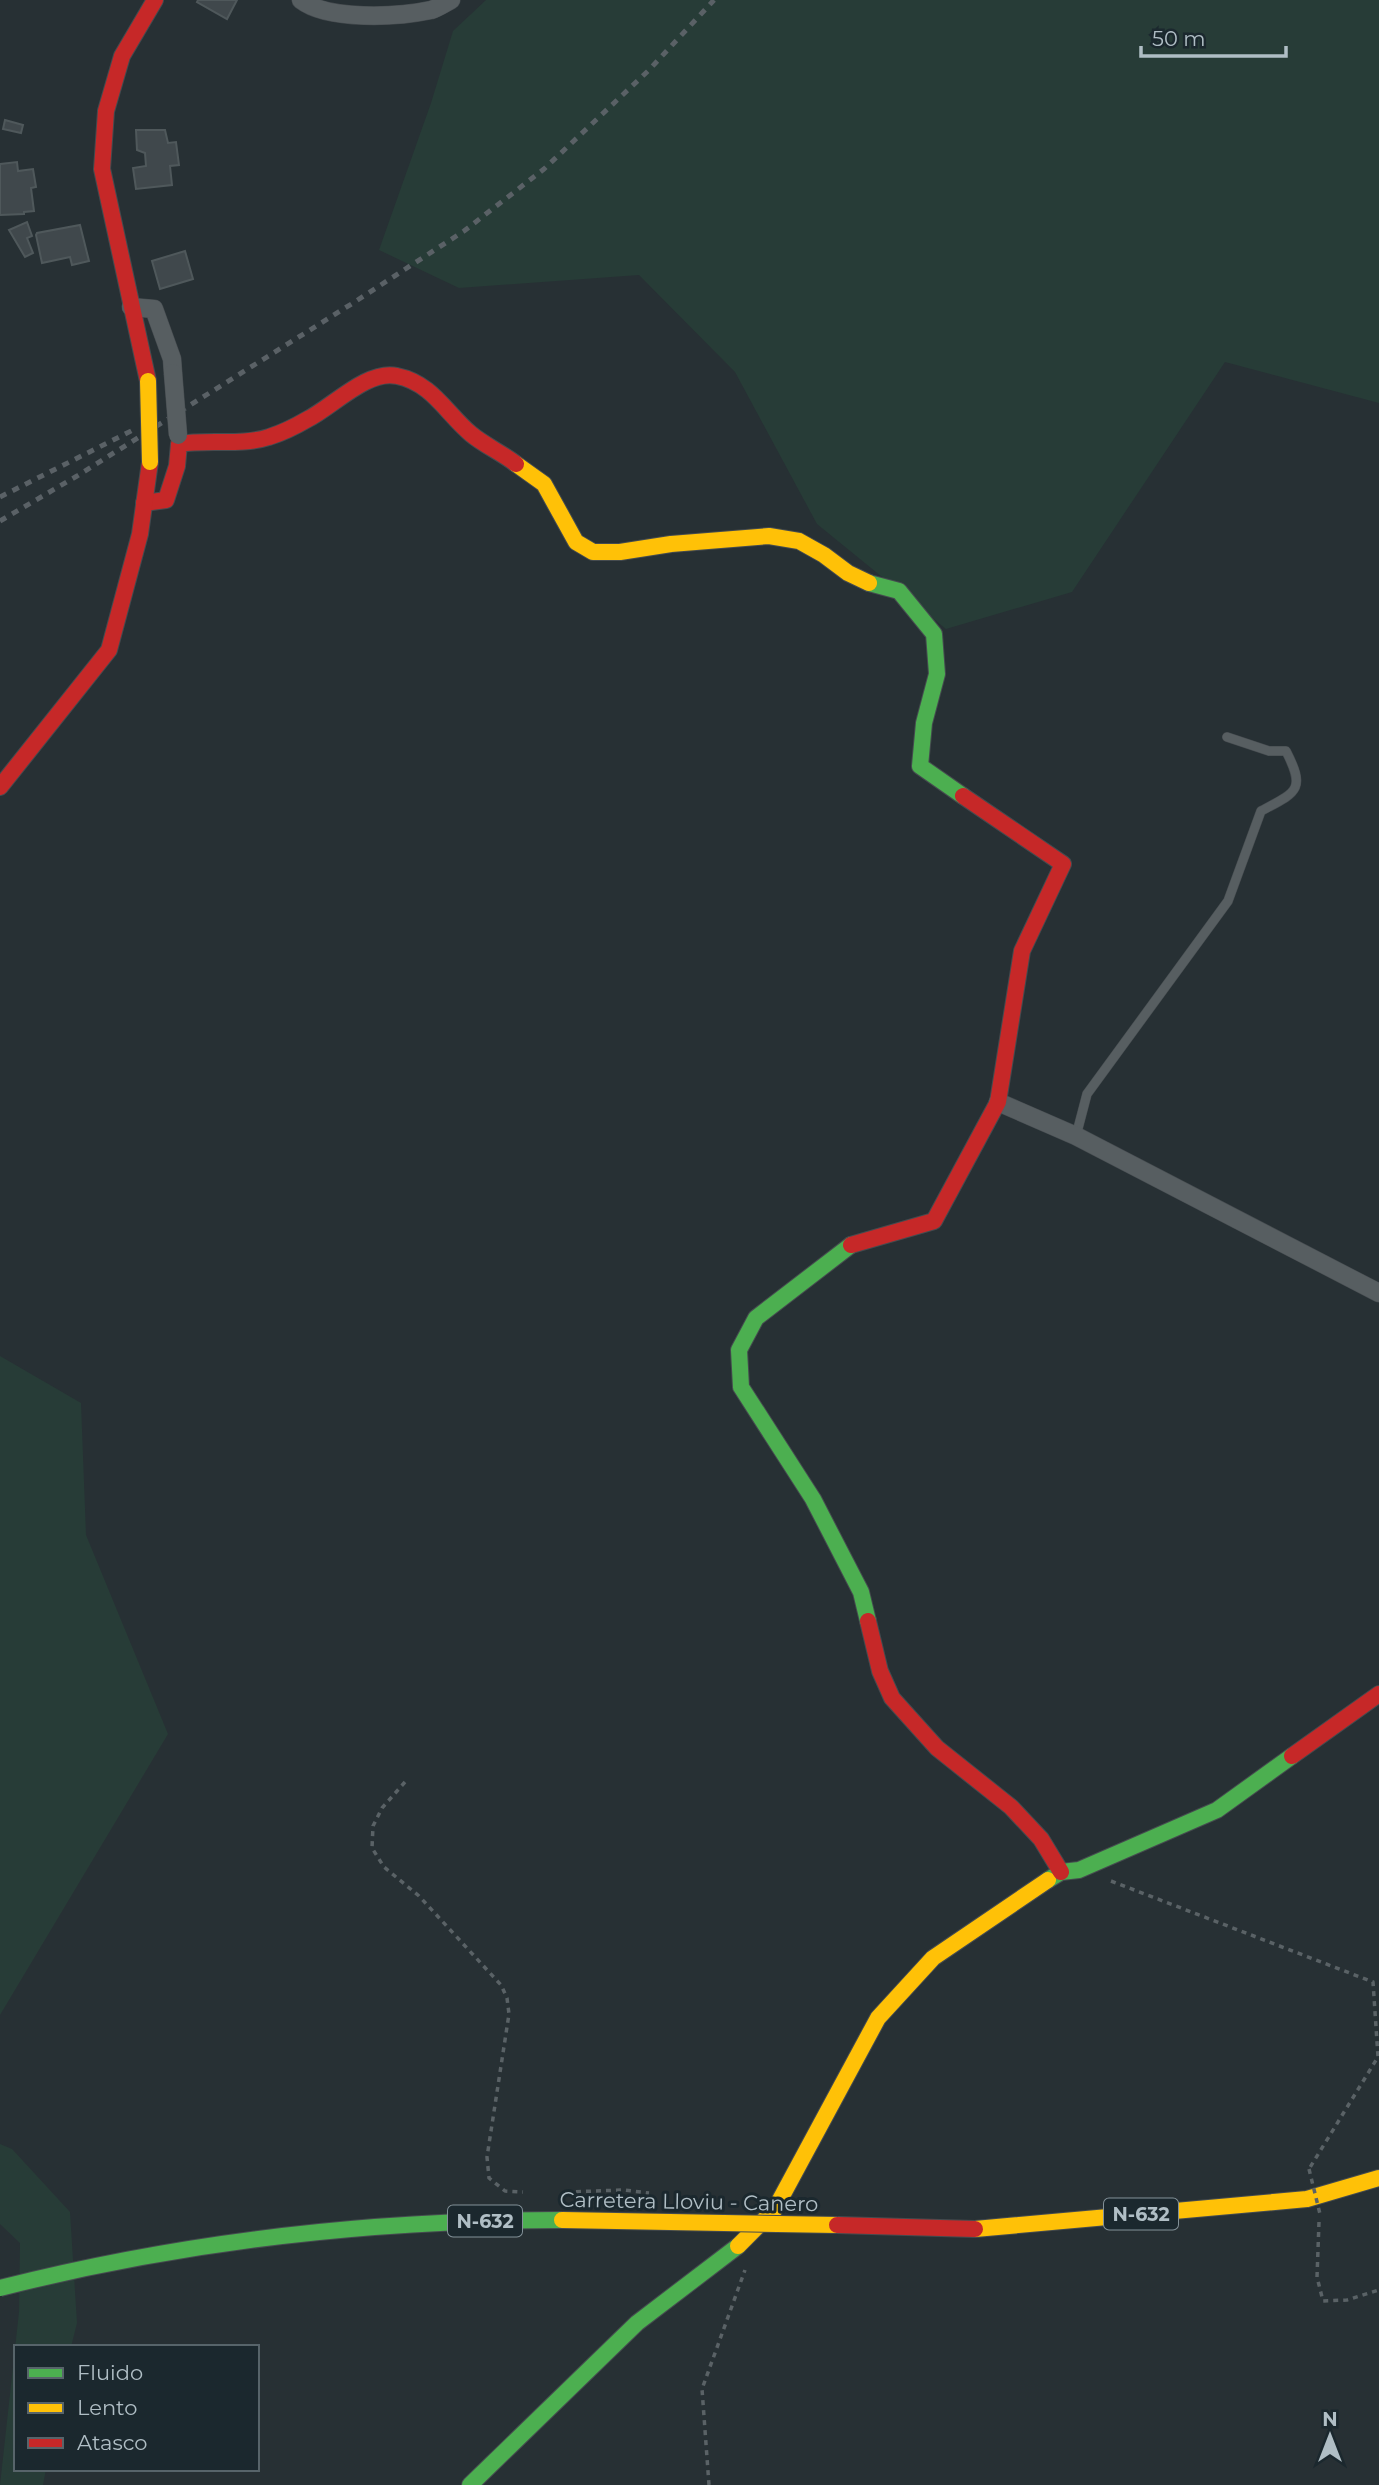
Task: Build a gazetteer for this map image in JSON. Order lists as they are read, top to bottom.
{
  "streets": {
    "main road": ["Carretera Lloviu - Canero", "N-632"]
  },
  "legend": ["Fluido", "Lento", "Atasco"],
  "scale_bar": "50 m",
  "north": "top"
}
